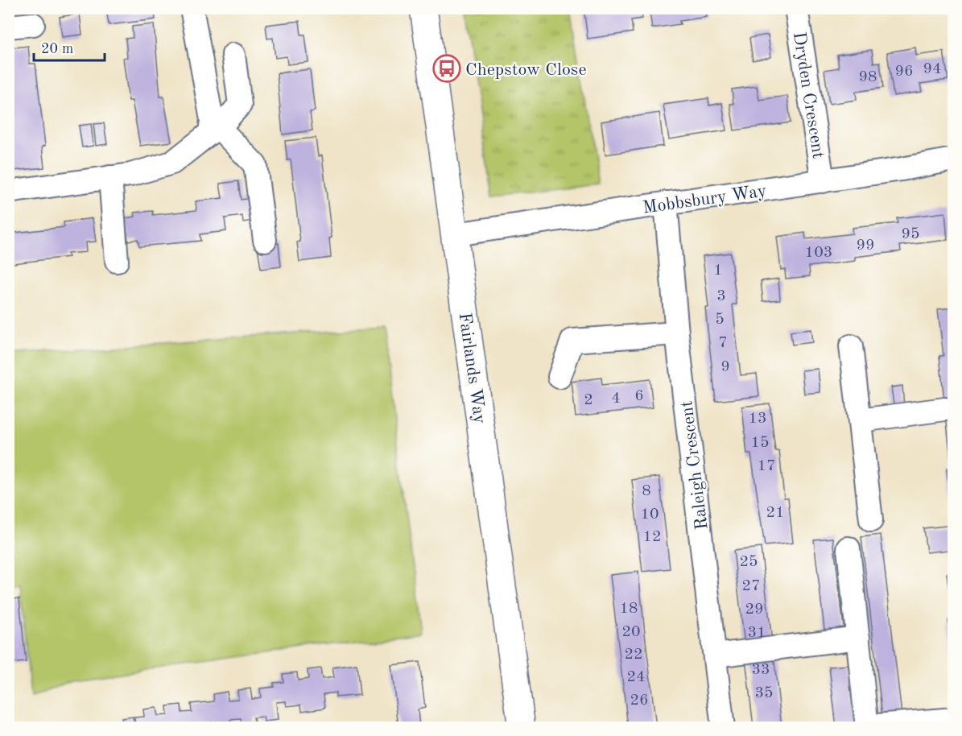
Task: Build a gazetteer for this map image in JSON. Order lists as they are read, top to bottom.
{
  "streets": {
    "main road": ["Fairlands Way"],
    "street": ["Dryden Crescent", "Mobbsbury Way", "Raleigh Crescent"]
  },
  "crossings": [
    ["Dryden Crescent", "Mobbsbury Way"],
    ["Mobbsbury Way", "Fairlands Way"],
    ["Mobbsbury Way", "Raleigh Crescent"]
  ],
  "places": {
    "bus stop": ["Chepstow Close"]
  },
  "house_numbers": [
    "94",
    "96",
    "98",
    "95",
    "99",
    "103",
    "1",
    "3",
    "5",
    "7",
    "9",
    "6",
    "4",
    "2",
    "13",
    "15",
    "17",
    "8",
    "21",
    "10",
    "12",
    "25",
    "27",
    "18",
    "29",
    "20",
    "31",
    "22",
    "33",
    "24",
    "35",
    "26"
  ],
  "scale_bar": "20 m"
}
